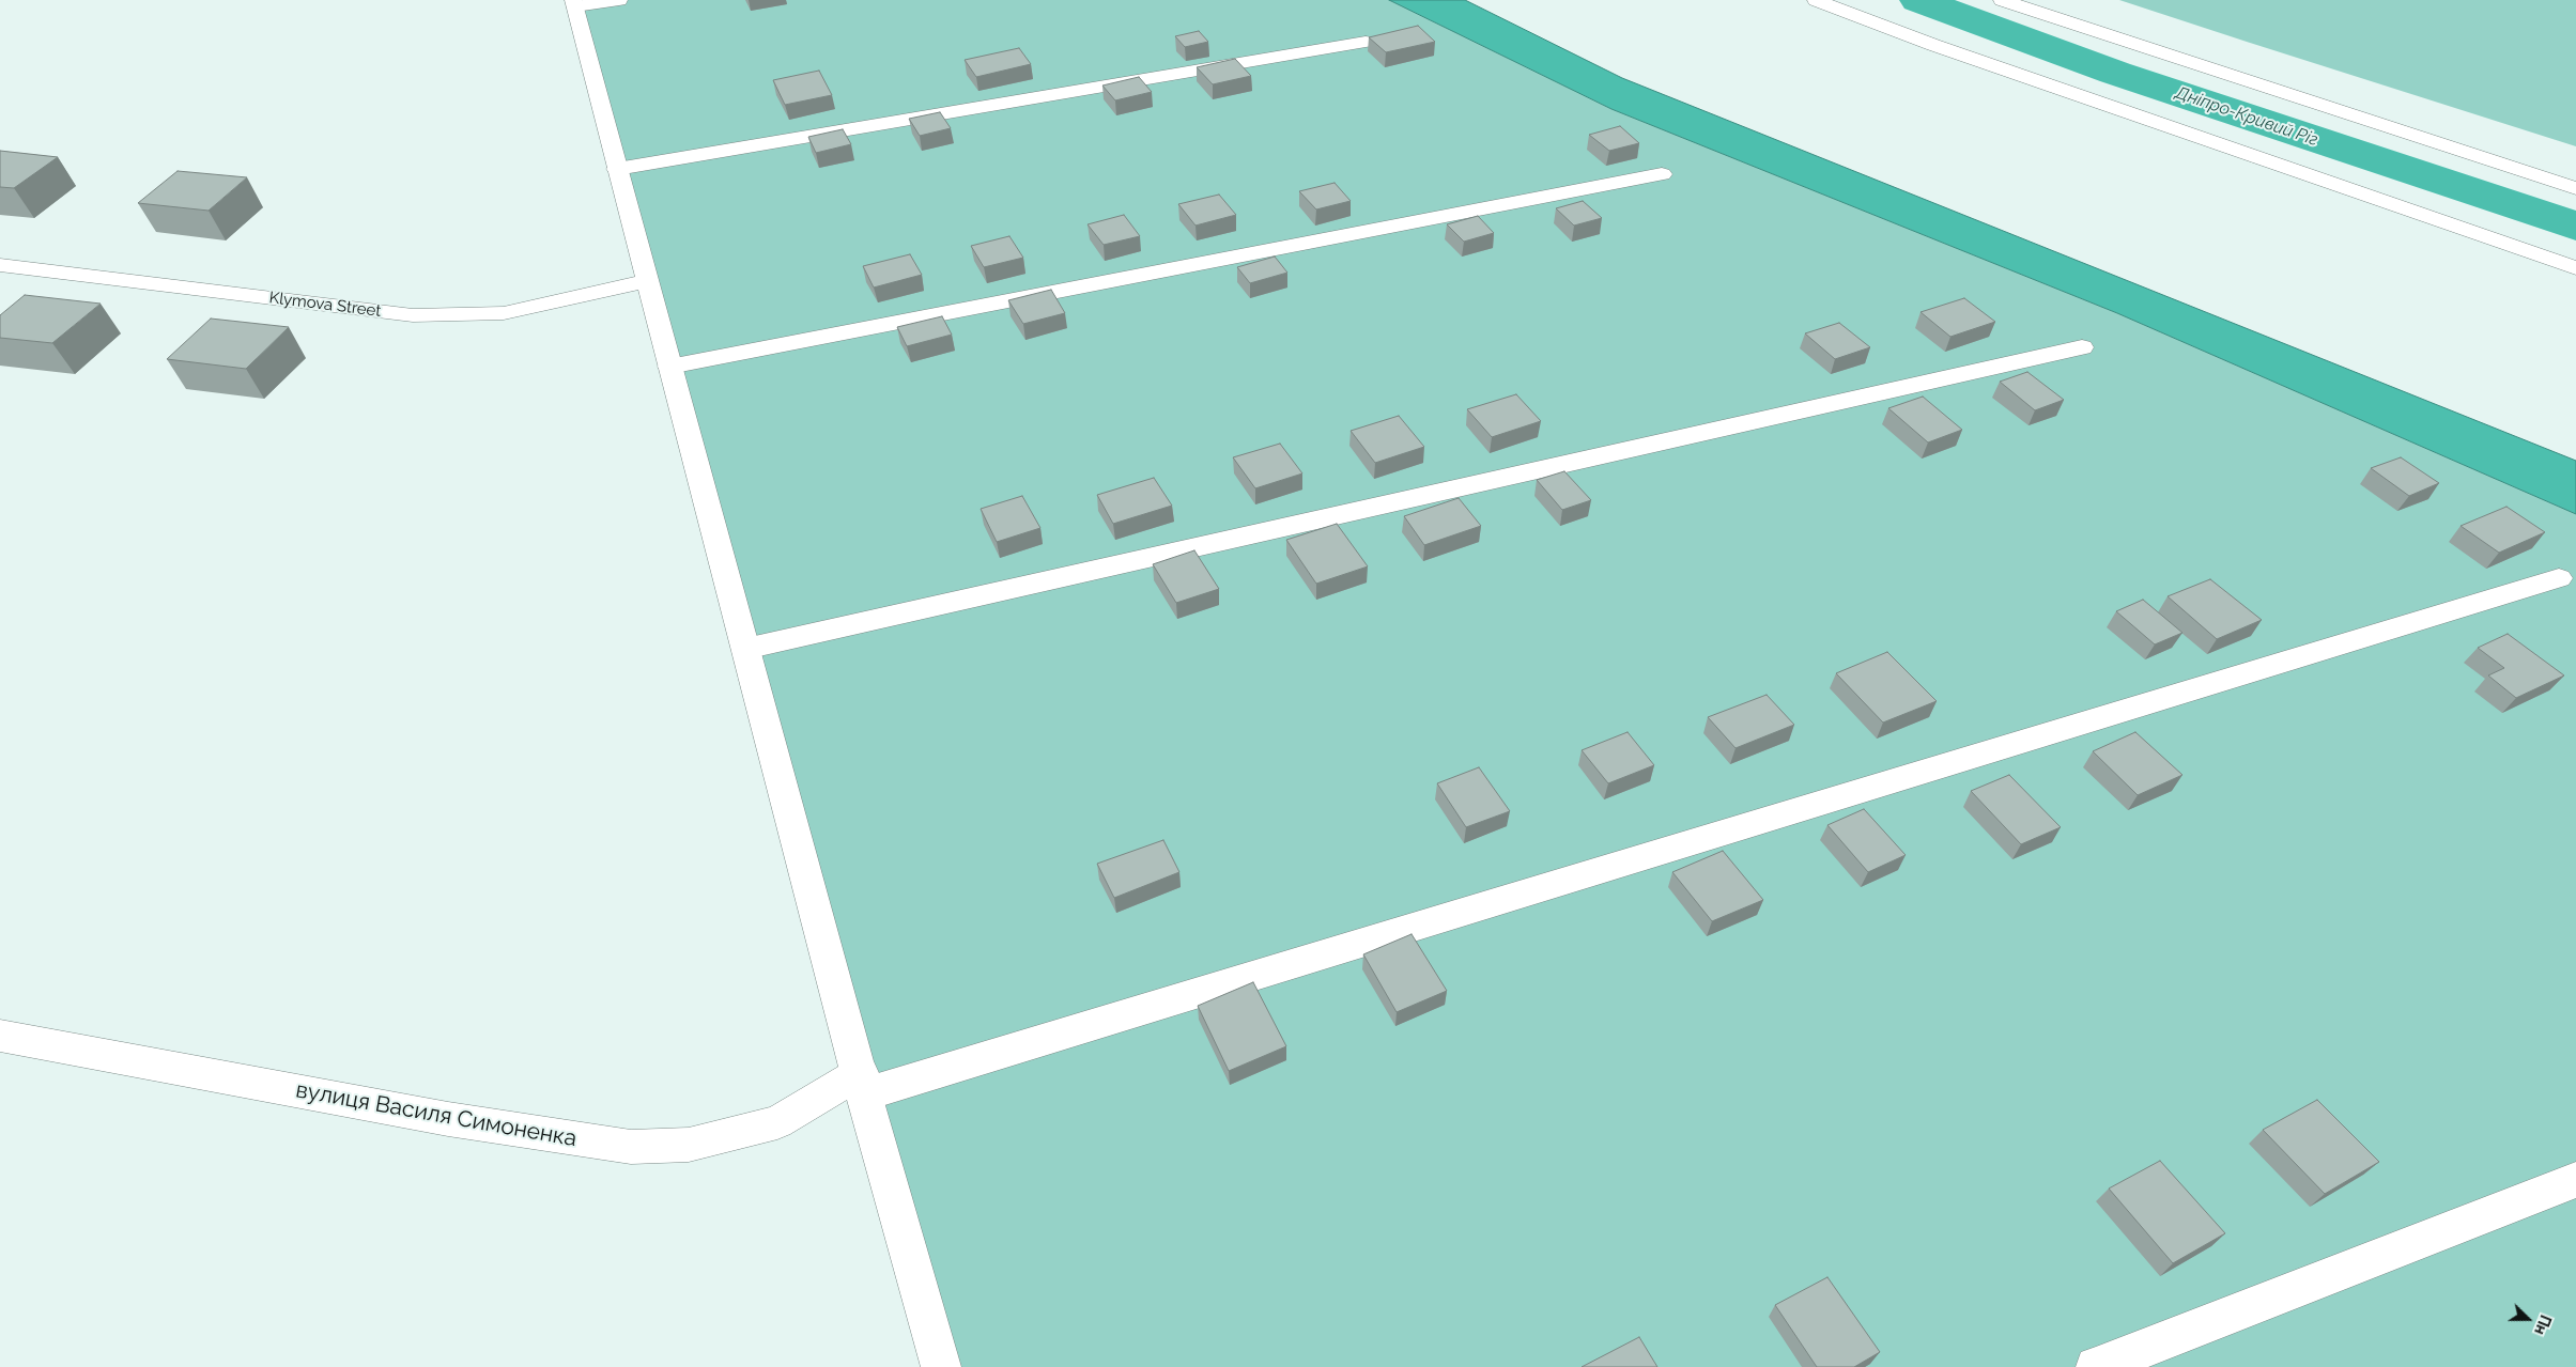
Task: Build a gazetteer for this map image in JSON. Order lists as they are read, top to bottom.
{
  "streets": {
    "street": ["Klymova Street", "вулиця Василя Симоненка"]
  },
  "water": ["Дніпро-Кривий Ріг"],
  "north": "right"
}
